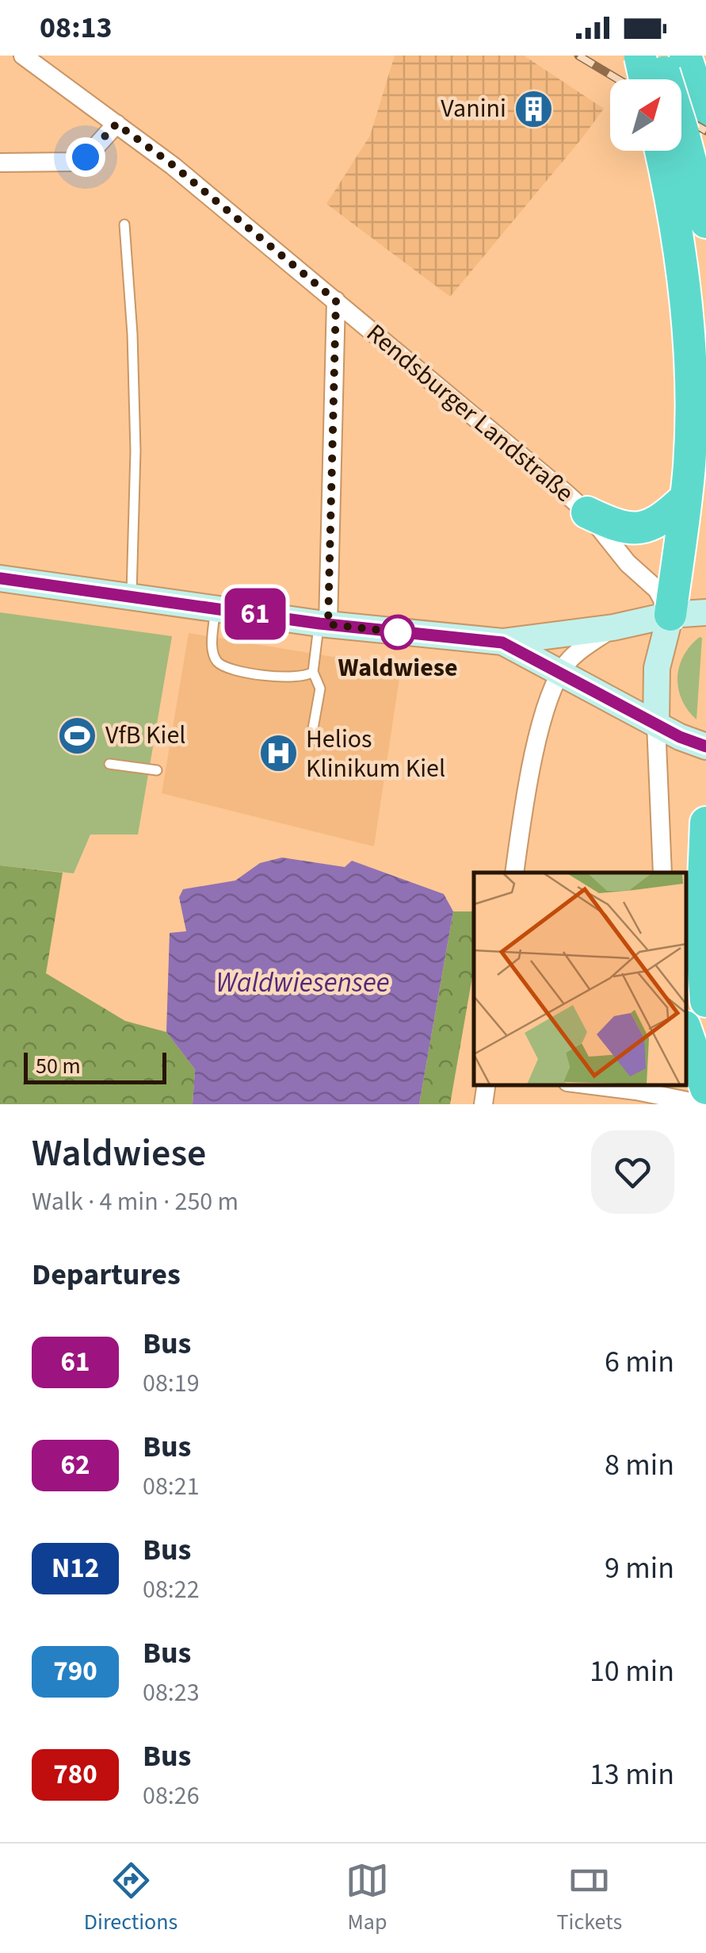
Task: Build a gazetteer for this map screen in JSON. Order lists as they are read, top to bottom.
{
  "streets": {
    "street": ["Rendsburger Landstraße"]
  },
  "water": ["Waldwiesensee"],
  "places": {
    "building": ["Vanini"],
    "other": ["Waldwiese"],
    "sports": ["VfB Kiel"],
    "hospital": ["Helios Klinikum Kiel"]
  },
  "lines": ["bus line 61"],
  "scale_bar": "50 m",
  "north": "top right",
  "page": {
    "status": "08:13",
    "on_map": "61",
    "scale": "50 m",
    "heading": [
      ["Waldwiese", "Walk · 4 min · 250 m"],
      "Departures"
    ],
    "list": [
      {
        "mark": "61",
        "name": "Bus",
        "note": "08:19",
        "value": "6 min"
      },
      {
        "mark": "62",
        "name": "Bus",
        "note": "08:21",
        "value": "8 min"
      },
      {
        "mark": "N12",
        "name": "Bus",
        "note": "08:22",
        "value": "9 min"
      },
      {
        "mark": "790",
        "name": "Bus",
        "note": "08:23",
        "value": "10 min"
      },
      {
        "mark": "780",
        "name": "Bus",
        "note": "08:26",
        "value": "13 min"
      }
    ],
    "tabs": ["Directions", "Map", "Tickets"]
  }
}
